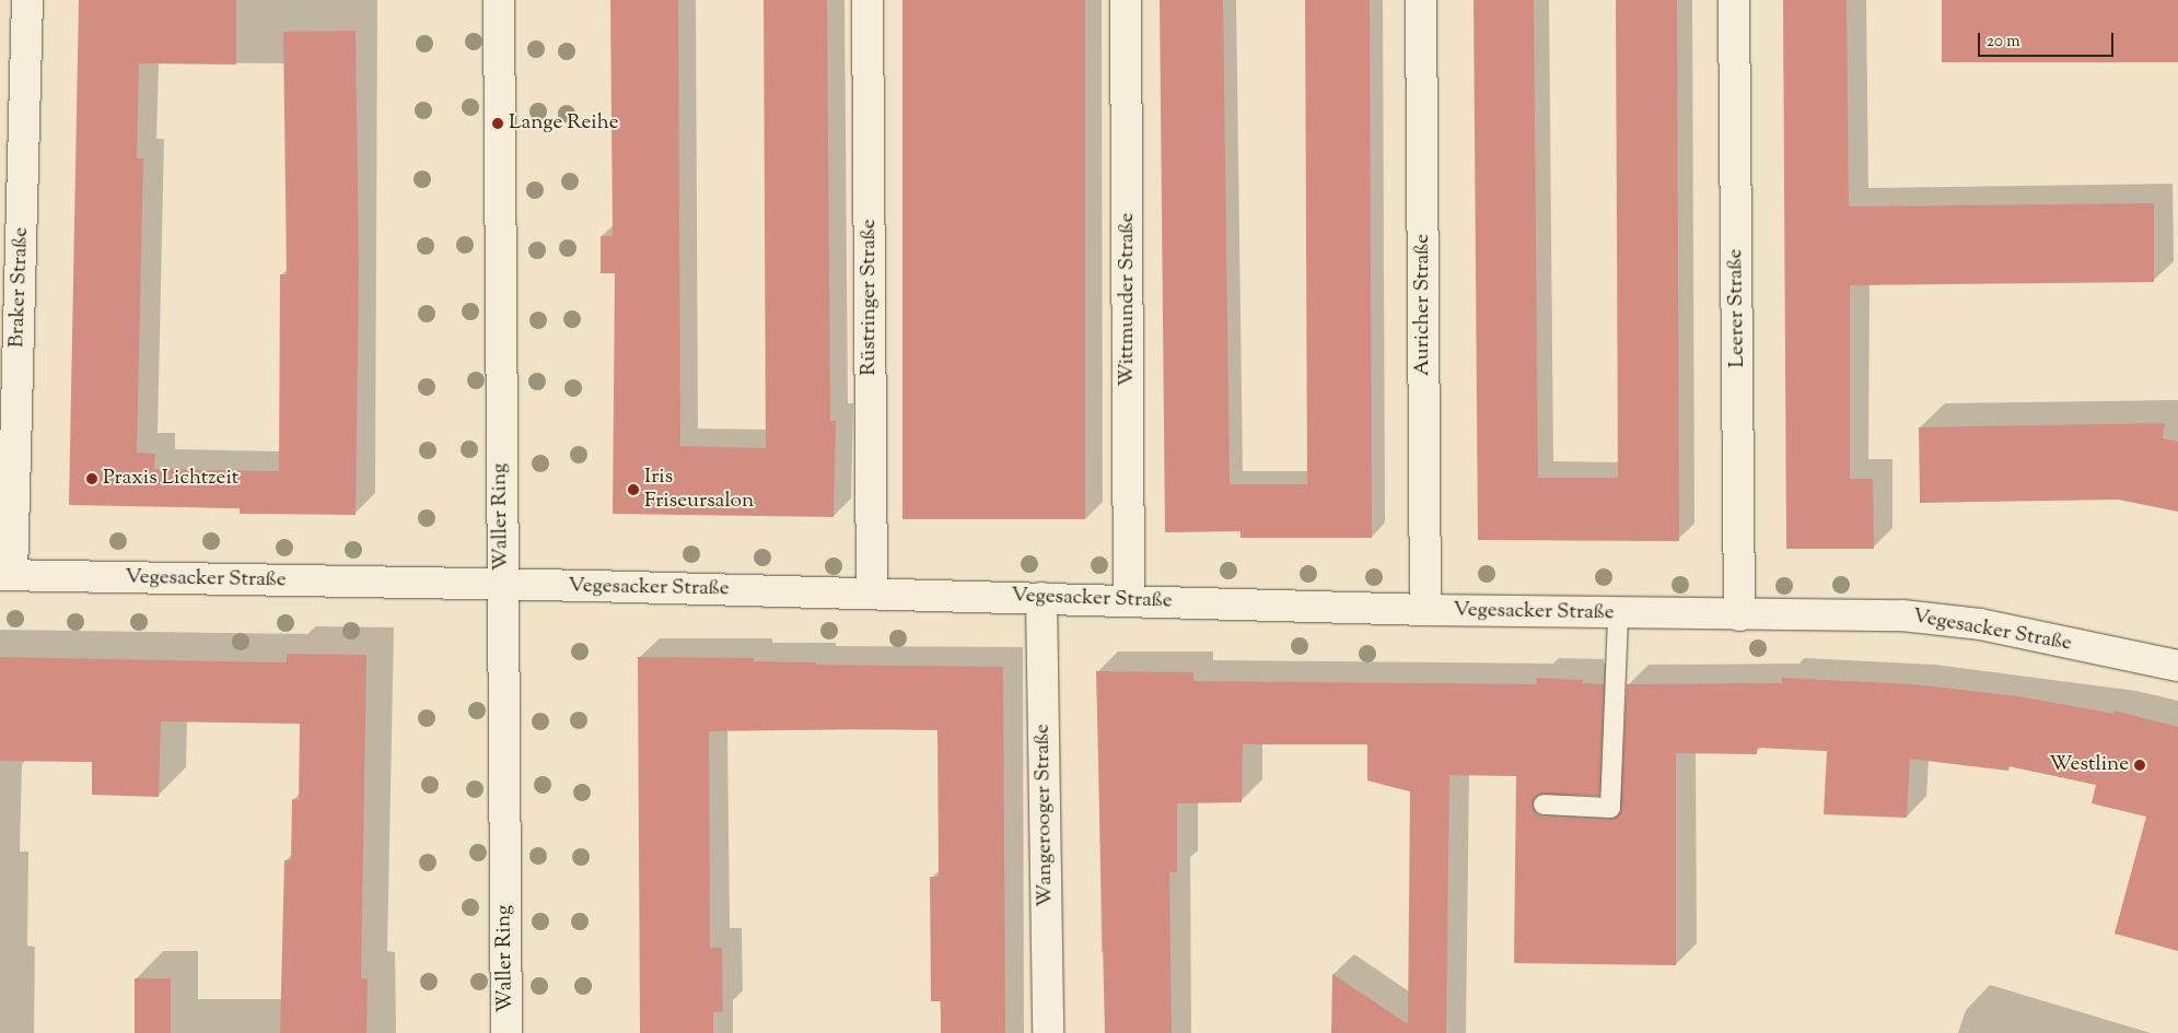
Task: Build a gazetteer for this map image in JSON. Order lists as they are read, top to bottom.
{
  "streets": {
    "street": [
      "Braker Straße",
      "Rüstringer Straße",
      "Wittmunder Straße",
      "Auricher Straße",
      "Leerer Straße",
      "Waller Ring",
      "Vegesacker Straße",
      "Wangerooger Straße"
    ]
  },
  "crossings": [
    ["Braker Straße", "Vegesacker Straße"],
    ["Rüstringer Straße", "Vegesacker Straße"],
    ["Wittmunder Straße", "Vegesacker Straße"],
    ["Auricher Straße", "Vegesacker Straße"],
    ["Leerer Straße", "Vegesacker Straße"],
    ["Waller Ring", "Vegesacker Straße"],
    ["Vegesacker Straße", "Wangerooger Straße"]
  ],
  "places": [
    "Lange Reihe",
    "Praxis Lichtzeit",
    "Iris Friseursalon",
    "Westline"
  ],
  "scale_bar": "20 m"
}
